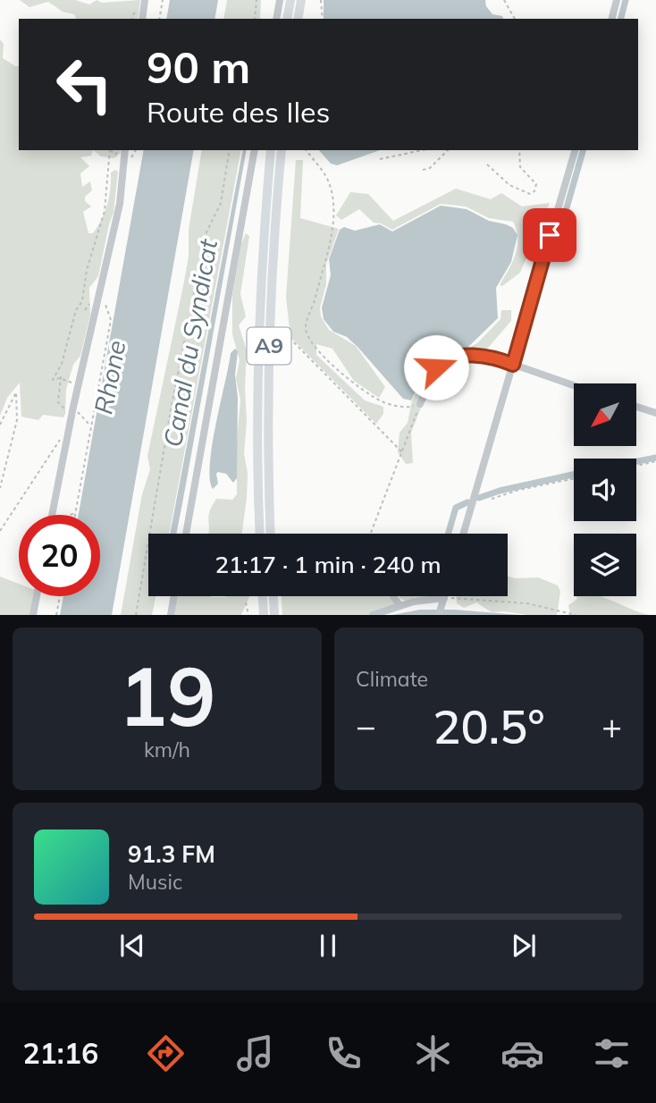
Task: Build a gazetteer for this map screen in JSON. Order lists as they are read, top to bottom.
{
  "streets": {
    "highway": ["A9"]
  },
  "water": ["Canal du Syndicat", "Rhone"],
  "north": "bottom left",
  "page": {
    "turn": ["90 m", "Route des Iles"],
    "limit": "20",
    "trip": "21:17 · 1 min · 240 m",
    "tile": [
      ["19", "km/h"],
      "Climate"
    ],
    "heat": ["−", "20.5°", "+"],
    "song": ["91.3 FM", "Music"],
    "tabs": "21:16"
  }
}
